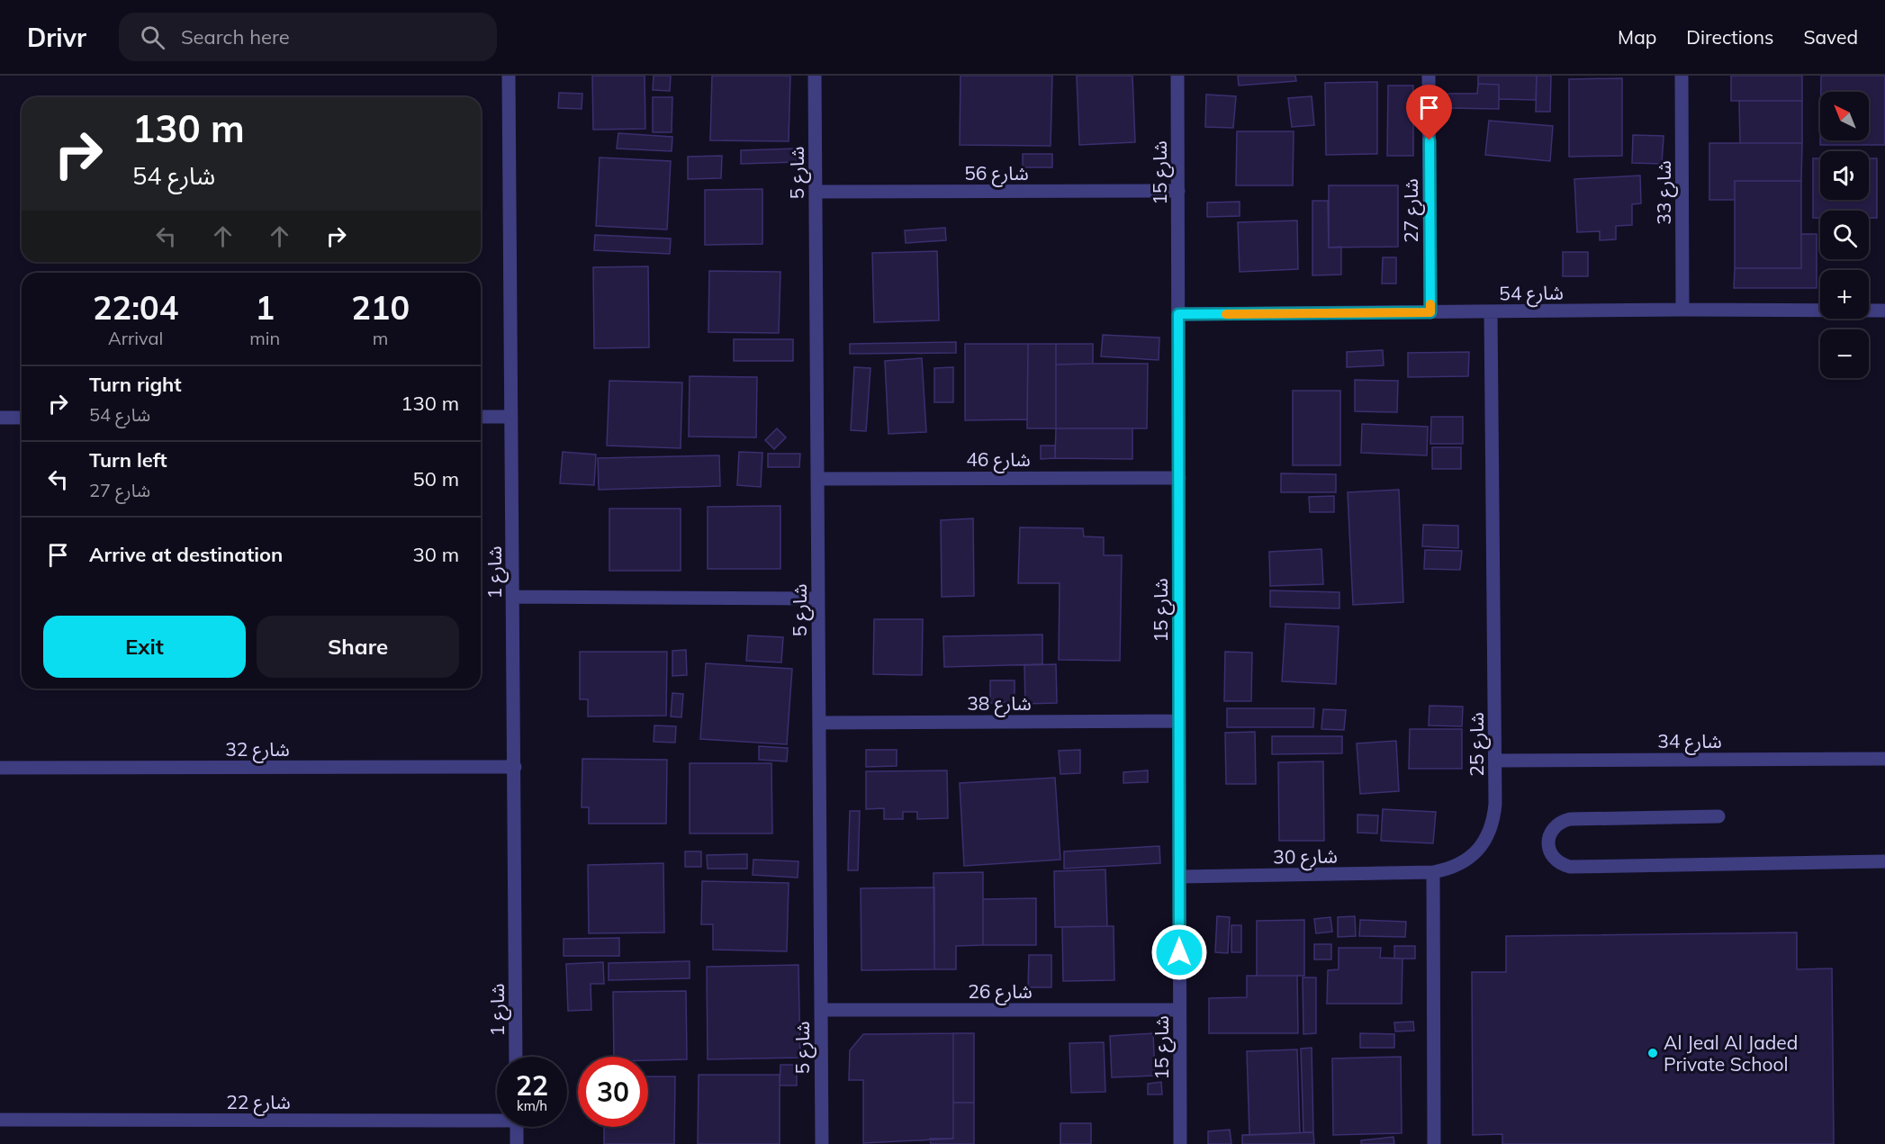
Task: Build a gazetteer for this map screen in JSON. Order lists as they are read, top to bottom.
{
  "streets": {
    "street": [
      "شارع 5",
      "شارع 56",
      "شارع 15",
      "شارع 33",
      "شارع 27",
      "شارع 54",
      "شارع 46",
      "شارع 1",
      "شارع 38",
      "شارع 34",
      "شارع 25",
      "شارع 32",
      "شارع 30",
      "شارع 26",
      "شارع 22"
    ]
  },
  "crossings": [
    ["شارع 5", "شارع 56"],
    ["شارع 5", "شارع 46"],
    ["شارع 5", "شارع 38"],
    ["شارع 5", "شارع 26"],
    ["شارع 56", "شارع 15"],
    ["شارع 15", "شارع 54"],
    ["شارع 15", "شارع 46"],
    ["شارع 15", "شارع 38"],
    ["شارع 15", "شارع 30"],
    ["شارع 15", "شارع 26"],
    ["شارع 33", "شارع 54"],
    ["شارع 27", "شارع 54"],
    ["شارع 54", "شارع 25"],
    ["شارع 1", "شارع 32"],
    ["شارع 34", "شارع 25"],
    ["شارع 25", "شارع 30"]
  ],
  "places": ["Al Jeal Al Jaded Private School"],
  "north": "top left",
  "page": {
    "header": "Drivr",
    "search": "Search here",
    "nav": ["Map", "Directions", "Saved"],
    "map_buttons": ["+", "−"],
    "turn": ["130 m", "شارع 54"],
    "eta": [
      "22:04",
      "Arrival",
      "1",
      "min",
      "210",
      "m"
    ],
    "list": [
      {
        "name": "Turn right",
        "note": "شارع 54",
        "value": "130 m"
      },
      {
        "name": "Turn left",
        "note": "شارع 27",
        "value": "50 m"
      },
      {
        "name": "Arrive at destination",
        "value": "30 m"
      }
    ],
    "buttons": ["Exit", "Share"],
    "speed": "22 km/h",
    "limit": "30"
  }
}
